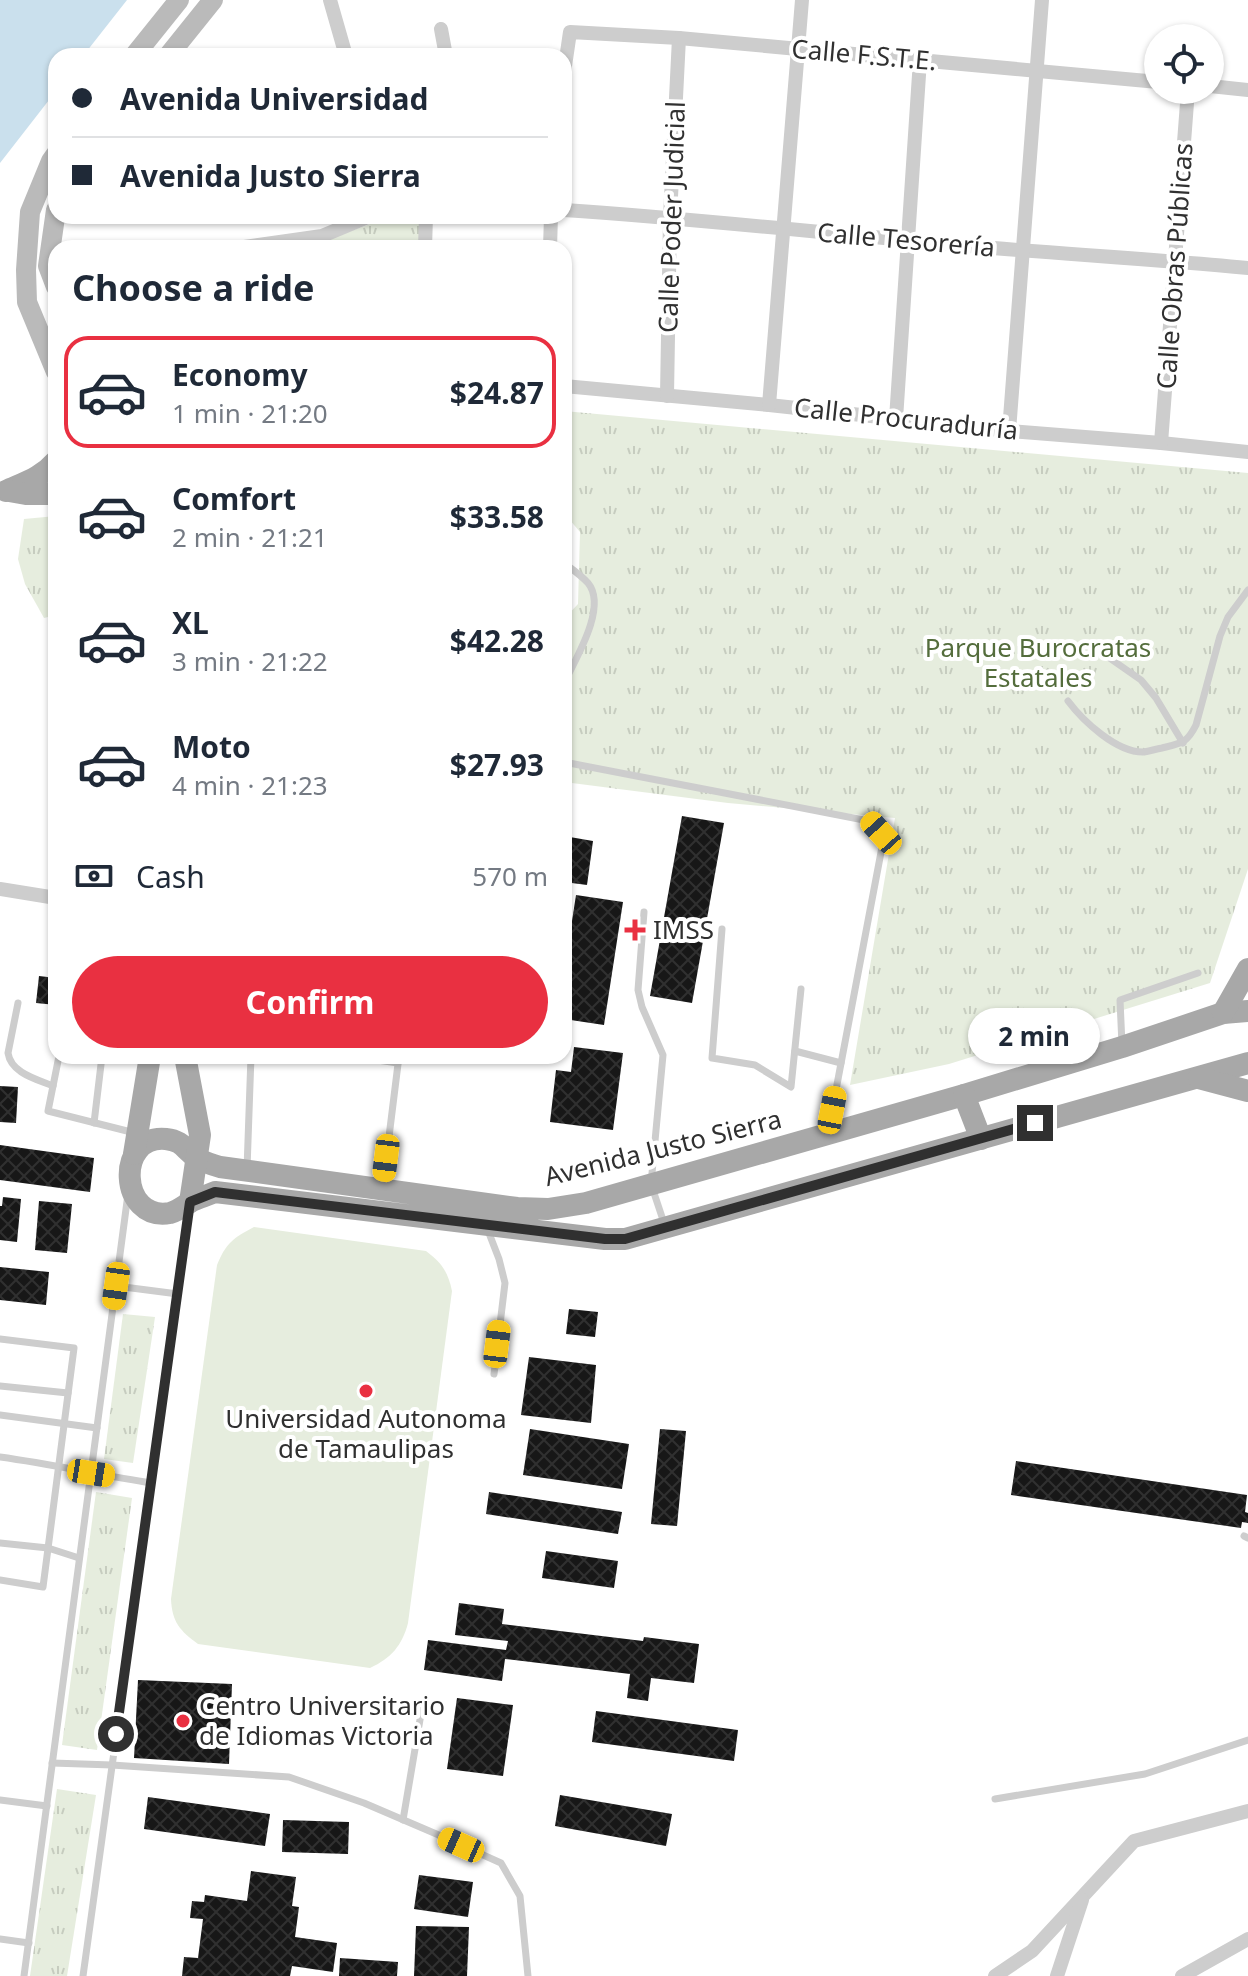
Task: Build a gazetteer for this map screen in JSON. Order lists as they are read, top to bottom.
{
  "streets": {
    "main road": ["Avenida Justo Sierra"],
    "street": [
      "Calle F.S.T.E.",
      "Calle Poder Judicial",
      "Calle Tesorería",
      "Calle Obras Públicas",
      "Calle Procuraduría"
    ]
  },
  "crossings": [
    ["Calle F.S.T.E.", "Calle Poder Judicial"],
    ["Calle Poder Judicial", "Calle Tesorería"],
    ["Calle Poder Judicial", "Calle Procuraduría"],
    ["Calle Tesorería", "Calle Obras Públicas"],
    ["Calle Obras Públicas", "Calle Procuraduría"]
  ],
  "parks": ["Parque Burocratas Estatales"],
  "places": {
    "health": ["IMSS"],
    "other": ["Universidad Autonoma de Tamaulipas", "Centro Universitario de Idiomas Victoria"]
  },
  "page": {
    "banner": ["Avenida Universidad", "Avenida Justo Sierra"],
    "heading": "Choose a ride",
    "list": [
      {
        "name": "Economy",
        "note": "1 min · 21:20",
        "value": "$24.87"
      },
      {
        "name": "Comfort",
        "note": "2 min · 21:21",
        "value": "$33.58"
      },
      {
        "name": "XL",
        "note": "3 min · 21:22",
        "value": "$42.28"
      },
      {
        "name": "Moto",
        "note": "4 min · 21:23",
        "value": "$27.93"
      }
    ],
    "pay": ["Cash", "570 m"],
    "buttons": "Confirm",
    "bubble": "2 min"
  }
}
